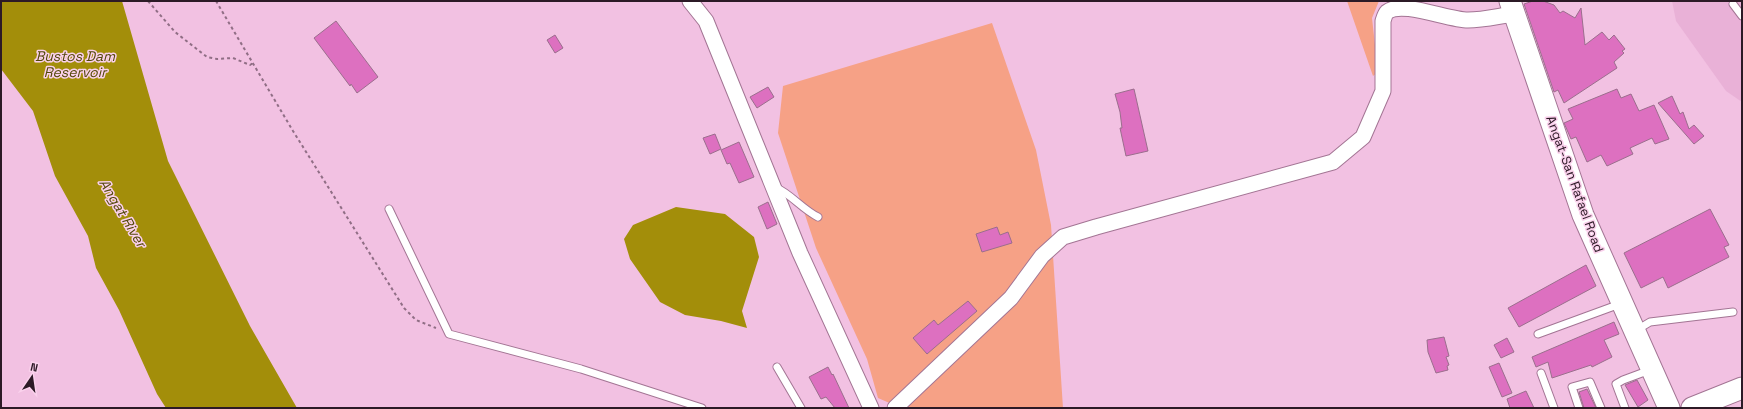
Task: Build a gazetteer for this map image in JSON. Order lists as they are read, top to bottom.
{
  "streets": {
    "main road": ["Angat-San Rafael Road"]
  },
  "water": ["Bustos Dam Reservoir", "Angat River"],
  "north": "top"
}
